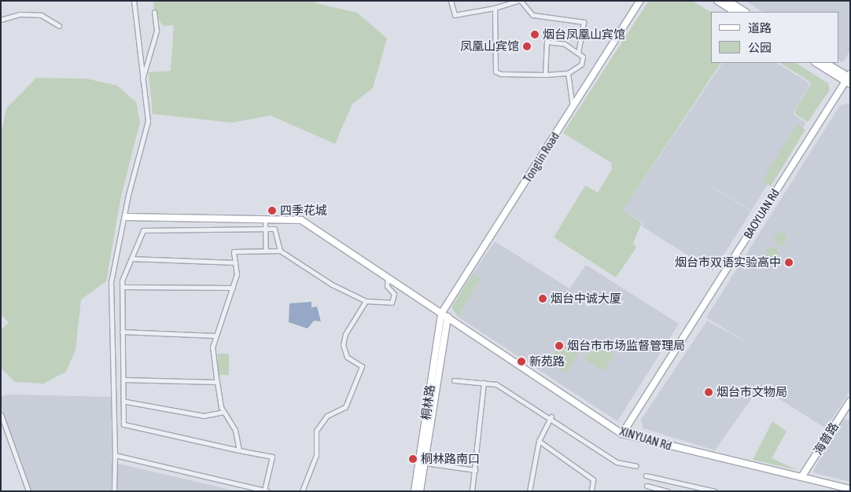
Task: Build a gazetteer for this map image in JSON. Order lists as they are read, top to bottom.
{
  "streets": {
    "street": [
      "Tonglin Road",
      "BAOYUAN Rd",
      "桐林路",
      "XINYUAN Rd",
      "海普路"
    ]
  },
  "crossings": [
    ["Tonglin Road", "桐林路"],
    ["BAOYUAN Rd", "XINYUAN Rd"],
    ["桐林路", "XINYUAN Rd"],
    ["XINYUAN Rd", "海普路"]
  ],
  "places": [
    "烟台凤凰山宾馆",
    "凤凰山宾馆",
    "四季花城",
    "烟台市双语实验高中",
    "烟台中诚大厦",
    "烟台市市场监督管理局",
    "新苑路",
    "烟台市文物局",
    "桐林路南口"
  ],
  "legend": ["道路", "公园"]
}
